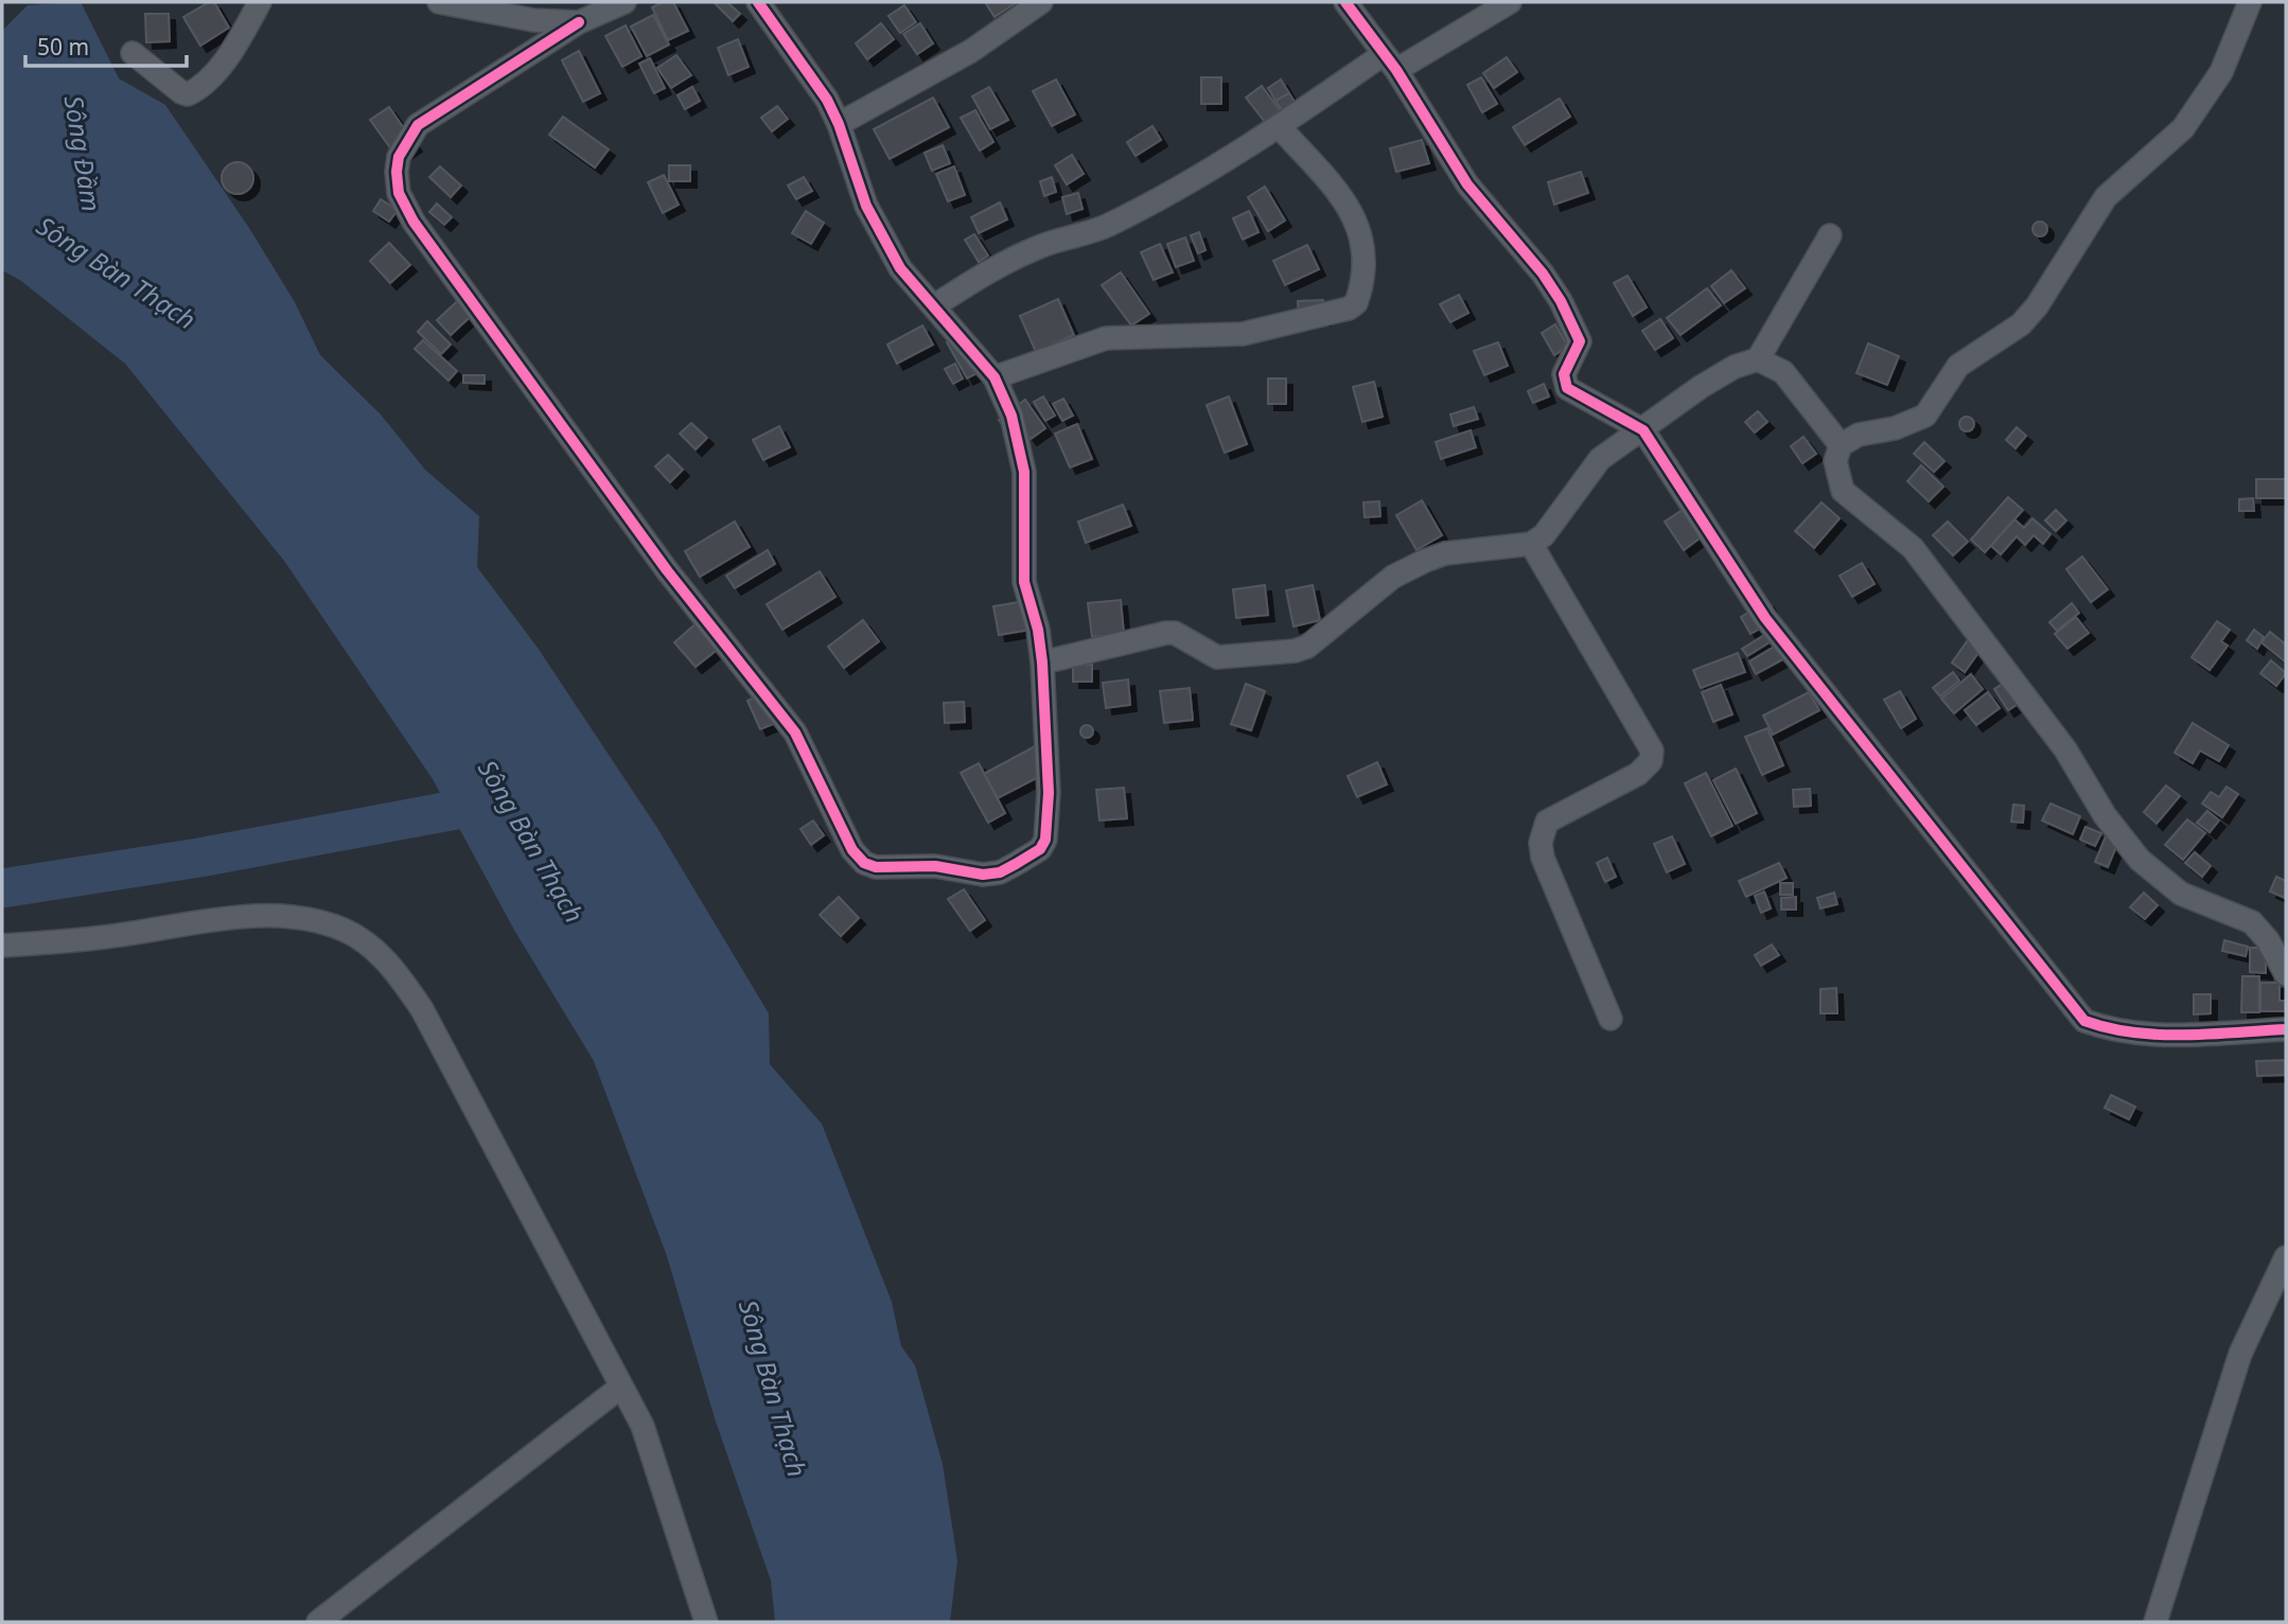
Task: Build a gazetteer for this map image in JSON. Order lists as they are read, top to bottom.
{
  "water": ["Sông Đầm", "Sông Bàn Thạch"],
  "scale_bar": "50 m"
}
